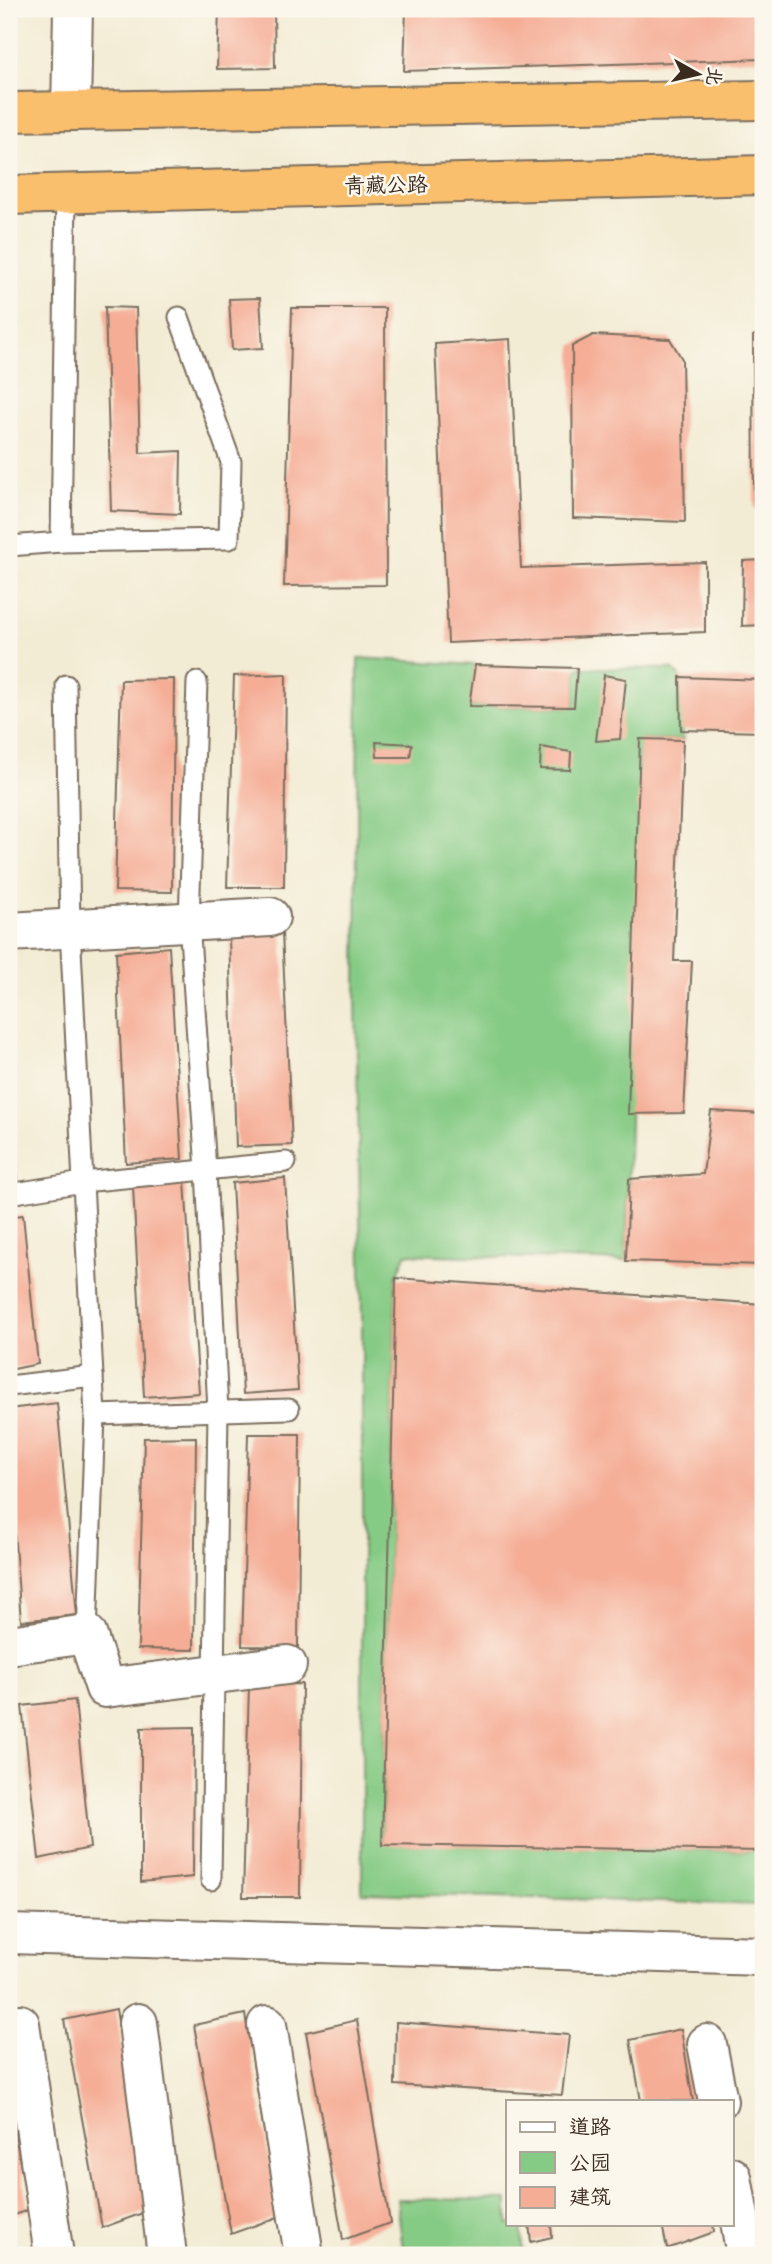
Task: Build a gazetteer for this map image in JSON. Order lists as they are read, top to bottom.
{
  "streets": {
    "highway": ["青藏公路"]
  },
  "legend": ["道路", "公园", "建筑"],
  "north": "right"
}
